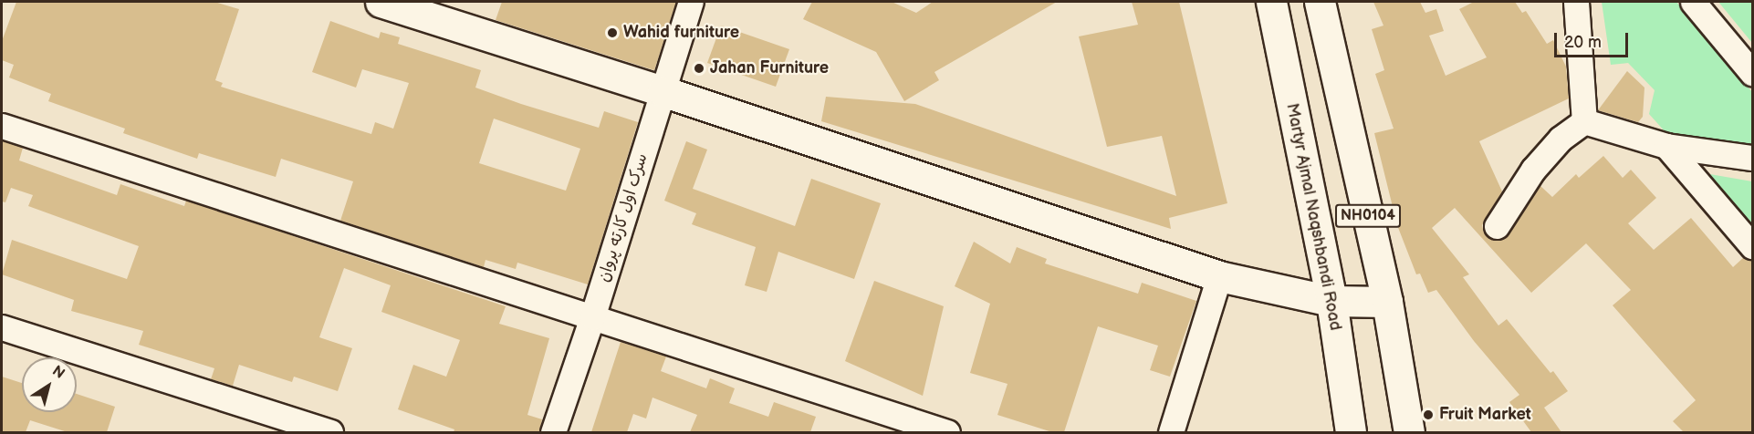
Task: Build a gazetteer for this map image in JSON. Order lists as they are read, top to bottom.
{
  "streets": {
    "main road": ["NH0104", "Martyr Ajmal Naqshbandi Road"],
    "street": ["سرک اول کارته پروان"]
  },
  "places": ["Wahid furniture", "Jahan Furniture", "Fruit Market"],
  "scale_bar": "20 m",
  "north": "top right"
}
